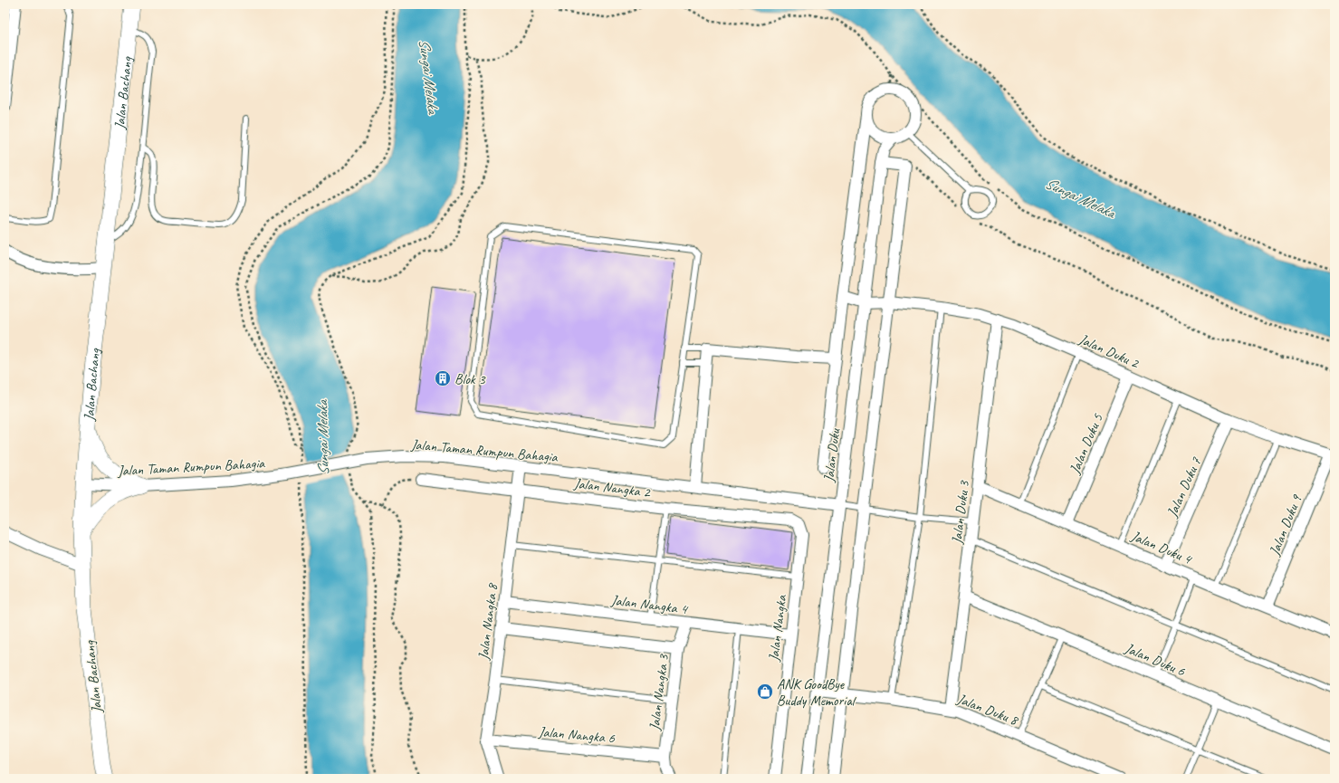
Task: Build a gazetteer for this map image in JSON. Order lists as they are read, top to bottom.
{
  "streets": {
    "street": [
      "Jalan Bachang",
      "Jalan Duku 2",
      "Jalan Duku 5",
      "Jalan Taman Rumpun Bahagia",
      "Jalan Duku",
      "Jalan Nangka 2",
      "Jalan Duku 7",
      "Jalan Duku 3",
      "Jalan Duku 9",
      "Jalan Duku 4",
      "Jalan Nangka 4",
      "Jalan Nangka 8",
      "Jalan Nangka",
      "Jalan Duku 6",
      "Jalan Nangka 3",
      "Jalan Duku 8",
      "Jalan Nangka 6"
    ]
  },
  "crossings": [
    ["Jalan Bachang", "Jalan Taman Rumpun Bahagia"],
    ["Jalan Duku 2", "Jalan Duku 5"],
    ["Jalan Duku 2", "Jalan Duku"],
    ["Jalan Duku 2", "Jalan Duku 7"],
    ["Jalan Duku 2", "Jalan Duku 3"],
    ["Jalan Duku 2", "Jalan Duku 9"],
    ["Jalan Duku 5", "Jalan Duku 4"],
    ["Jalan Taman Rumpun Bahagia", "Jalan Duku"],
    ["Jalan Taman Rumpun Bahagia", "Jalan Nangka 8"],
    ["Jalan Duku", "Jalan Duku 8"],
    ["Jalan Nangka 2", "Jalan Nangka 8"],
    ["Jalan Nangka 2", "Jalan Nangka"],
    ["Jalan Duku 7", "Jalan Duku 4"],
    ["Jalan Duku 3", "Jalan Duku 4"],
    ["Jalan Duku 3", "Jalan Duku 6"],
    ["Jalan Duku 3", "Jalan Duku 8"],
    ["Jalan Duku 9", "Jalan Duku 4"],
    ["Jalan Nangka 4", "Jalan Nangka 8"],
    ["Jalan Nangka 4", "Jalan Nangka"],
    ["Jalan Nangka 4", "Jalan Nangka 3"],
    ["Jalan Nangka 8", "Jalan Nangka 6"],
    ["Jalan Nangka 3", "Jalan Nangka 6"]
  ],
  "water": ["Sungai Melaka"],
  "places": {
    "building": ["Blok 3"],
    "shop": ["ANK GoodBye Buddy Memorial"]
  }
}
